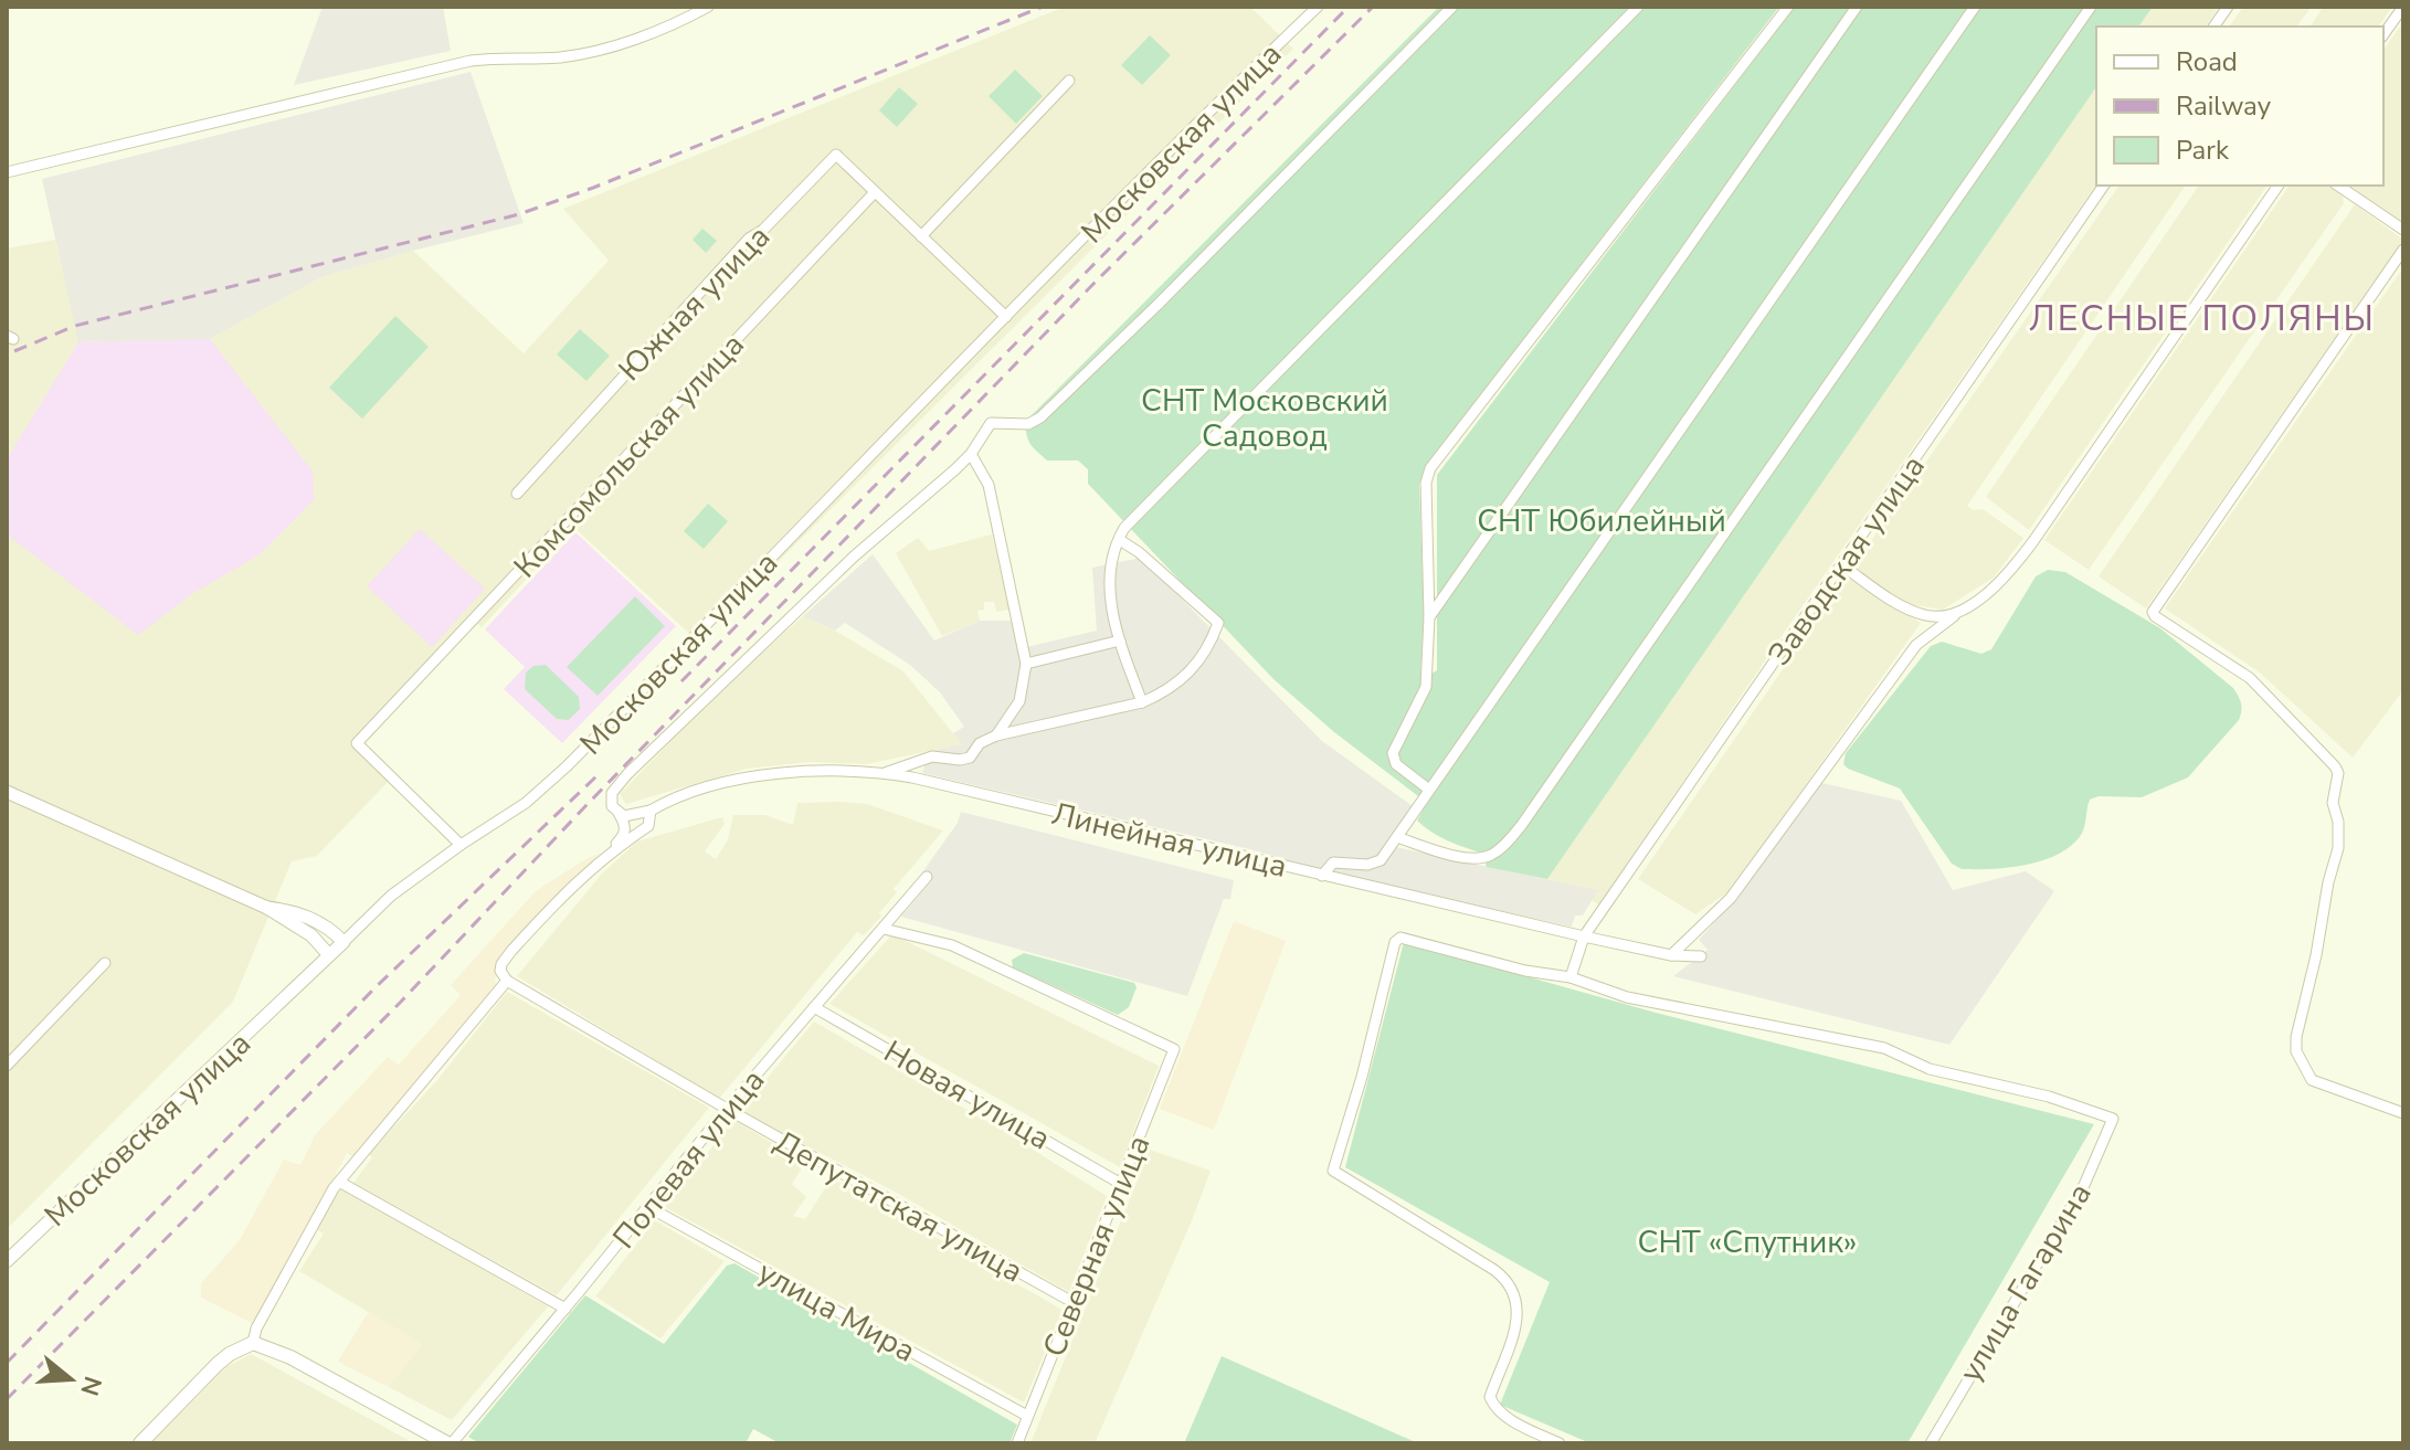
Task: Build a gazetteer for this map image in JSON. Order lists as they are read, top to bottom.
{
  "streets": {
    "street": [
      "Московская улица",
      "Южная улица",
      "Комсомольская улица",
      "Заводская улица",
      "Линейная улица",
      "Новая улица",
      "Полевая улица",
      "Депутатская улица",
      "Северная улица",
      "улица Гагарина",
      "улица Мира"
    ]
  },
  "crossings": [
    ["Московская улица", "Комсомольская улица"],
    ["Южная улица", "Комсомольская улица"],
    ["Заводская улица", "Линейная улица"],
    ["Заводская улица", "улица Гагарина"],
    ["Новая улица", "Полевая улица"],
    ["Новая улица", "Северная улица"],
    ["Полевая улица", "Депутатская улица"],
    ["Полевая улица", "Северная улица"],
    ["Полевая улица", "улица Мира"],
    ["Депутатская улица", "Северная улица"],
    ["Северная улица", "улица Мира"]
  ],
  "districts": ["ЛЕСНЫЕ ПОЛЯНЫ"],
  "parks": ["СНТ Московский Садовод", "СНТ Юбилейный", "СНТ «Спутник»"],
  "legend": ["Road", "Railway", "Park"],
  "north": "right"
}
